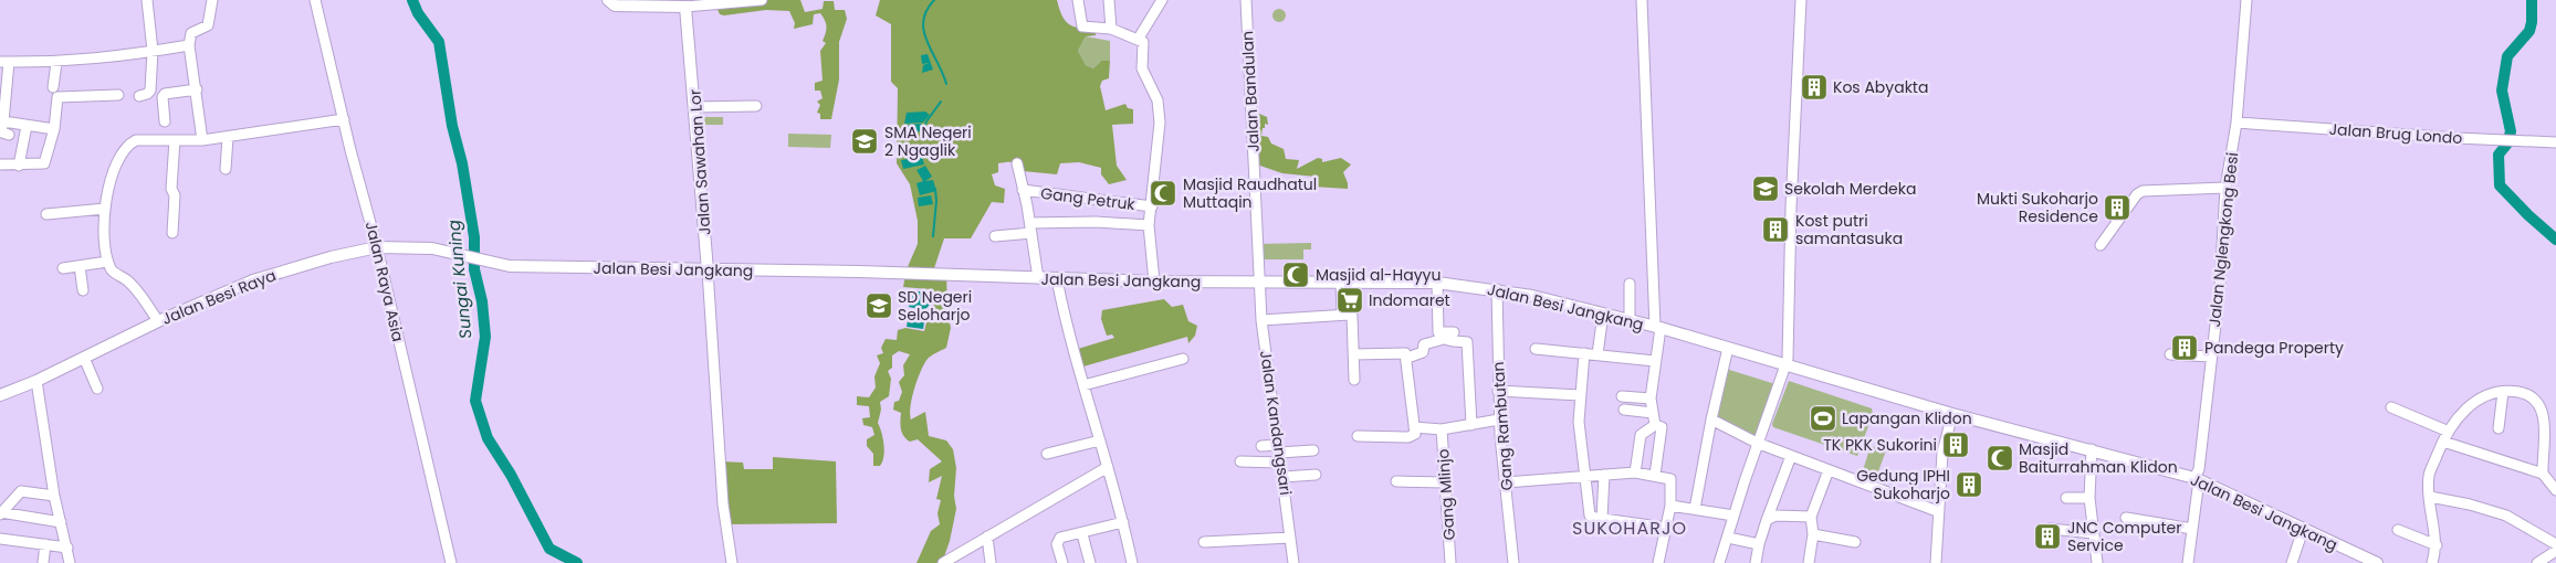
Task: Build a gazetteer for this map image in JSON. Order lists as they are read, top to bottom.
{
  "streets": {
    "main road": ["Jalan Sawahan Lor", "Jalan Besi Jangkang", "Jalan Besi Raya"],
    "street": [
      "Jalan Bandulan",
      "Jalan Brug Londo",
      "Gang Petruk",
      "Jalan Nglengkong Besi",
      "Jalan Raya Asia",
      "Jalan Kandangsari",
      "Gang Rambutan",
      "Gang Mlinjo"
    ]
  },
  "crossings": [
    ["Jalan Bandulan", "Jalan Besi Jangkang"],
    ["Jalan Bandulan", "Jalan Kandangsari"],
    ["Jalan Brug Londo", "Jalan Nglengkong Besi"],
    ["Jalan Sawahan Lor", "Jalan Besi Jangkang"],
    ["Jalan Nglengkong Besi", "Jalan Besi Jangkang"],
    ["Jalan Besi Jangkang", "Jalan Besi Raya"],
    ["Jalan Besi Jangkang", "Jalan Kandangsari"],
    ["Jalan Besi Jangkang", "Gang Rambutan"],
    ["Jalan Raya Asia", "Jalan Besi Raya"]
  ],
  "districts": ["SUKOHARJO"],
  "water": ["Sungai Kuning"],
  "places": {
    "building": [
      "Kos Abyakta",
      "Mukti Sukoharjo Residence",
      "Kost putri samantasuka",
      "Pandega Property",
      "TK PKK Sukorini",
      "Gedung IPHI Sukoharjo",
      "JNC Computer Service"
    ],
    "school or university": ["SMA Negeri 2 Ngaglik", "Sekolah Merdeka", "SD Negeri Seloharjo"],
    "mosque": ["Masjid Raudhatul Muttaqin", "Masjid al-Hayyu", "Masjid Baiturrahman Klidon"],
    "supermarket": ["Indomaret"],
    "sports": ["Lapangan Klidon"]
  }
}
